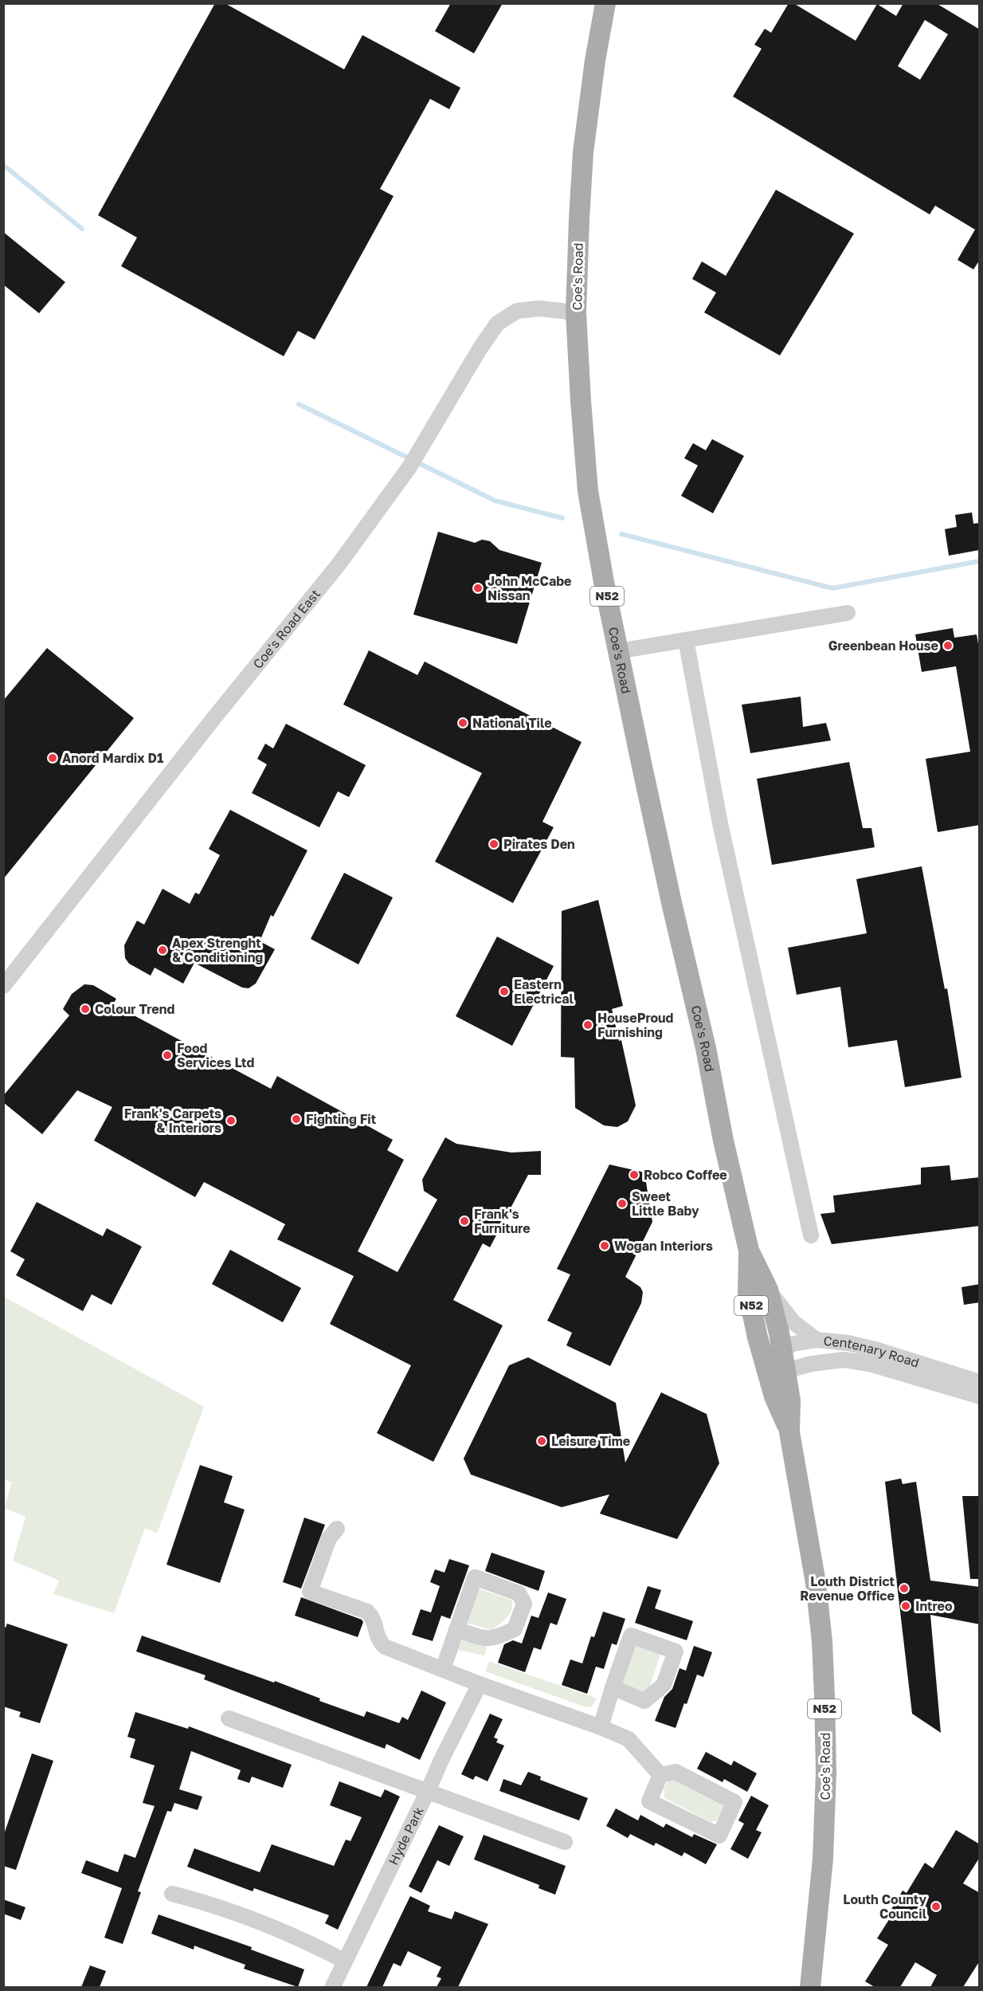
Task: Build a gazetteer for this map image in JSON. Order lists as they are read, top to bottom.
{
  "streets": {
    "main road": ["Coe's Road", "N52"],
    "street": ["Coe's Road East", "Centenary Road", "Hyde Park"]
  },
  "crossings": [
    ["Coe's Road", "Coe's Road East"],
    ["Coe's Road", "Centenary Road"]
  ],
  "places": [
    "John McCabe Nissan",
    "Greenbean House",
    "National Tile",
    "Anord Mardix D1",
    "Pirates Den",
    "Apex Strenght & Conditioning",
    "Eastern Electrical",
    "Colour Trend",
    "HouseProud Furnishing",
    "Food Services Ltd",
    "Fighting Fit",
    "Frank's Carpets & Interiors",
    "Robco Coffee",
    "Sweet Little Baby",
    "Frank's Furniture",
    "Wogan Interiors",
    "Leisure Time",
    "Louth District Revenue Office",
    "Intreo",
    "Louth County Council"
  ]
}
